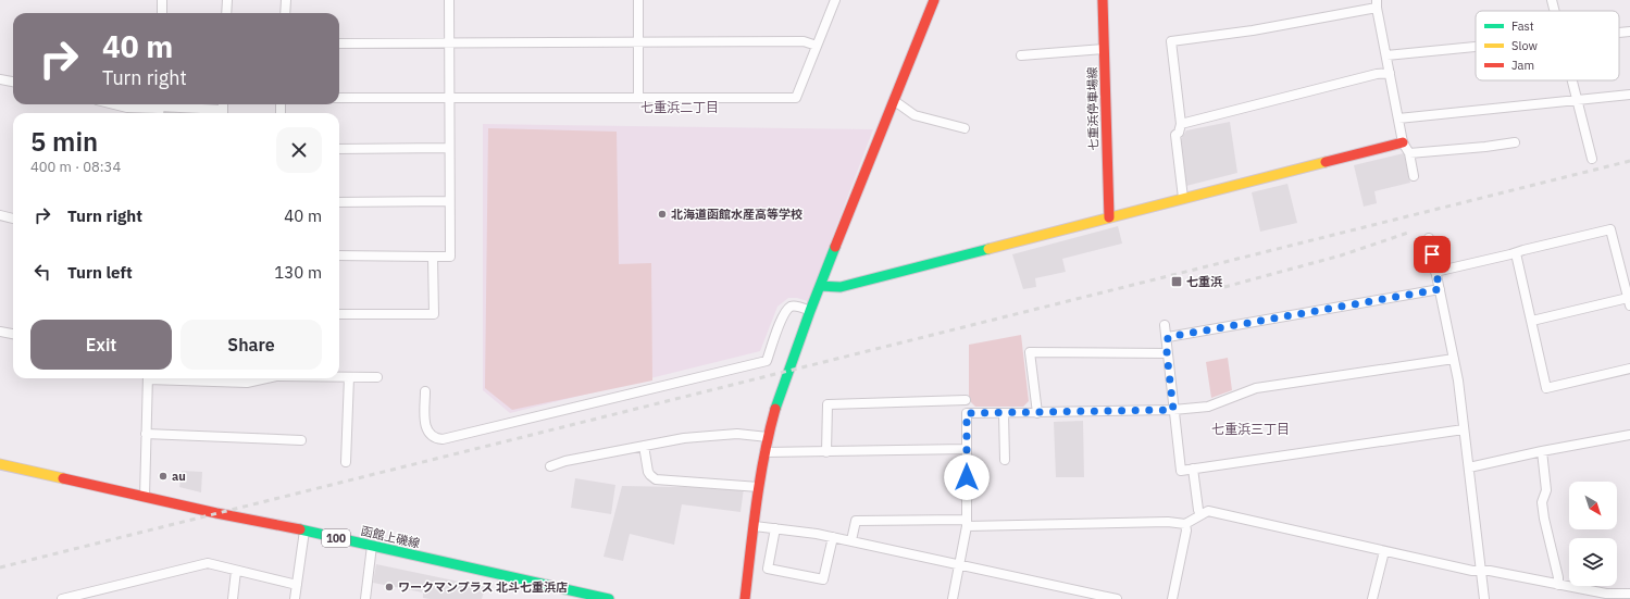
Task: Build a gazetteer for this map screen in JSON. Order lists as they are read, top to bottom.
{
  "streets": {
    "street": ["七重浜停車場線", "函館上磯線", "100"]
  },
  "districts": ["七重浜二丁目", "七重浜三丁目"],
  "places": {
    "other": ["北海道函館水産高等学校", "au", "ワークマンプラス 北斗七重浜店"],
    "transit": ["七重浜"]
  },
  "legend": ["Fast", "Slow", "Jam"],
  "north": "bottom right",
  "page": {
    "turn": ["40 m", "Turn right"],
    "heading": ["5 min", "400 m · 08:34"],
    "list": [
      {
        "name": "Turn right",
        "value": "40 m"
      },
      {
        "name": "Turn left",
        "value": "130 m"
      }
    ],
    "buttons": ["Exit", "Share"]
  }
}
